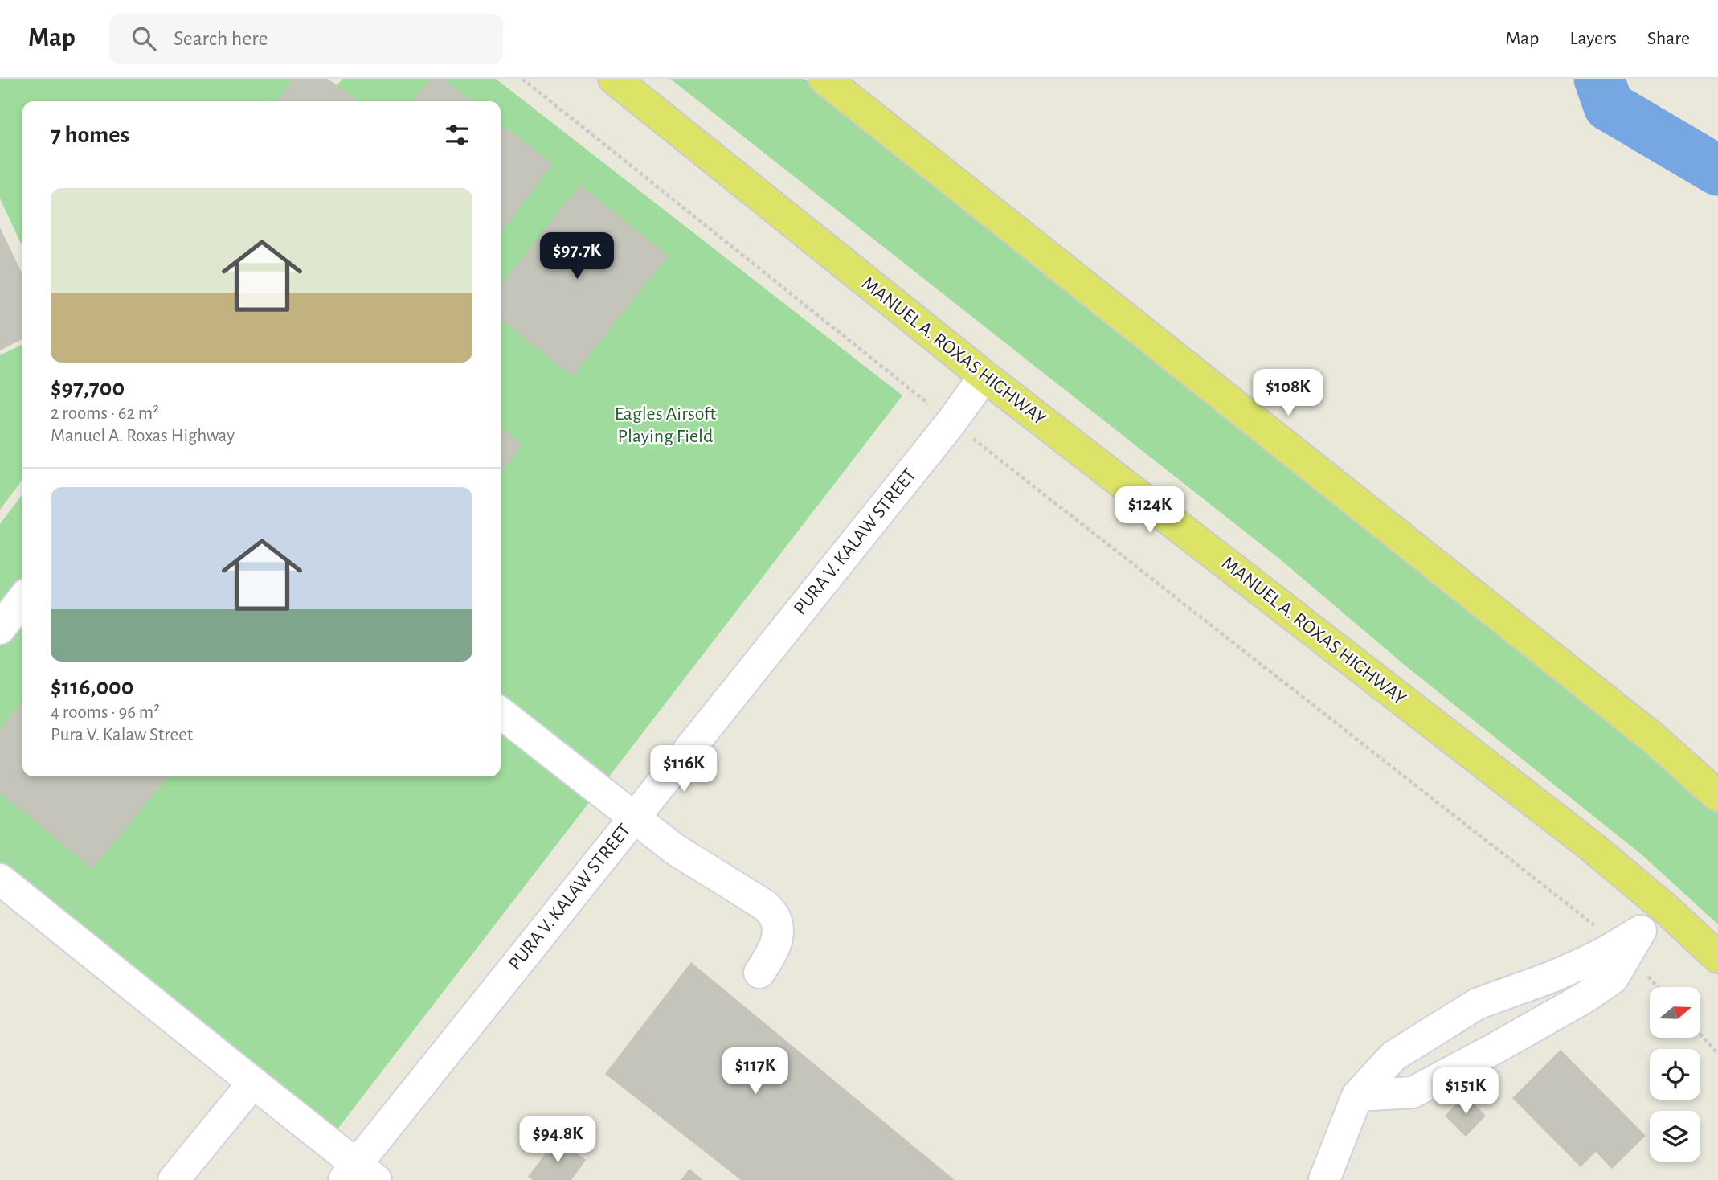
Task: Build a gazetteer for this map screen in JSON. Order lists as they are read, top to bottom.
{
  "streets": {
    "main road": ["MANUEL A. ROXAS HIGHWAY"],
    "street": ["PURA V. KALAW STREET"]
  },
  "crossings": [
    ["MANUEL A. ROXAS HIGHWAY", "PURA V. KALAW STREET"]
  ],
  "parks": ["Eagles Airsoft Playing Field"],
  "north": "right",
  "page": {
    "header": "Map",
    "search": "Search here",
    "nav": ["Map", "Layers", "Share"],
    "heading": "7 homes",
    "list": [
      {
        "name": "$97,700",
        "note": "2 rooms · 62 m² · Manuel A. Roxas Highway"
      },
      {
        "name": "$116,000",
        "note": "4 rooms · 96 m² · Pura V. Kalaw Street"
      }
    ],
    "price": [
      "$97.7K",
      "$108K",
      "$124K",
      "$116K",
      "$117K",
      "$151K",
      "$94.8K"
    ]
  }
}
